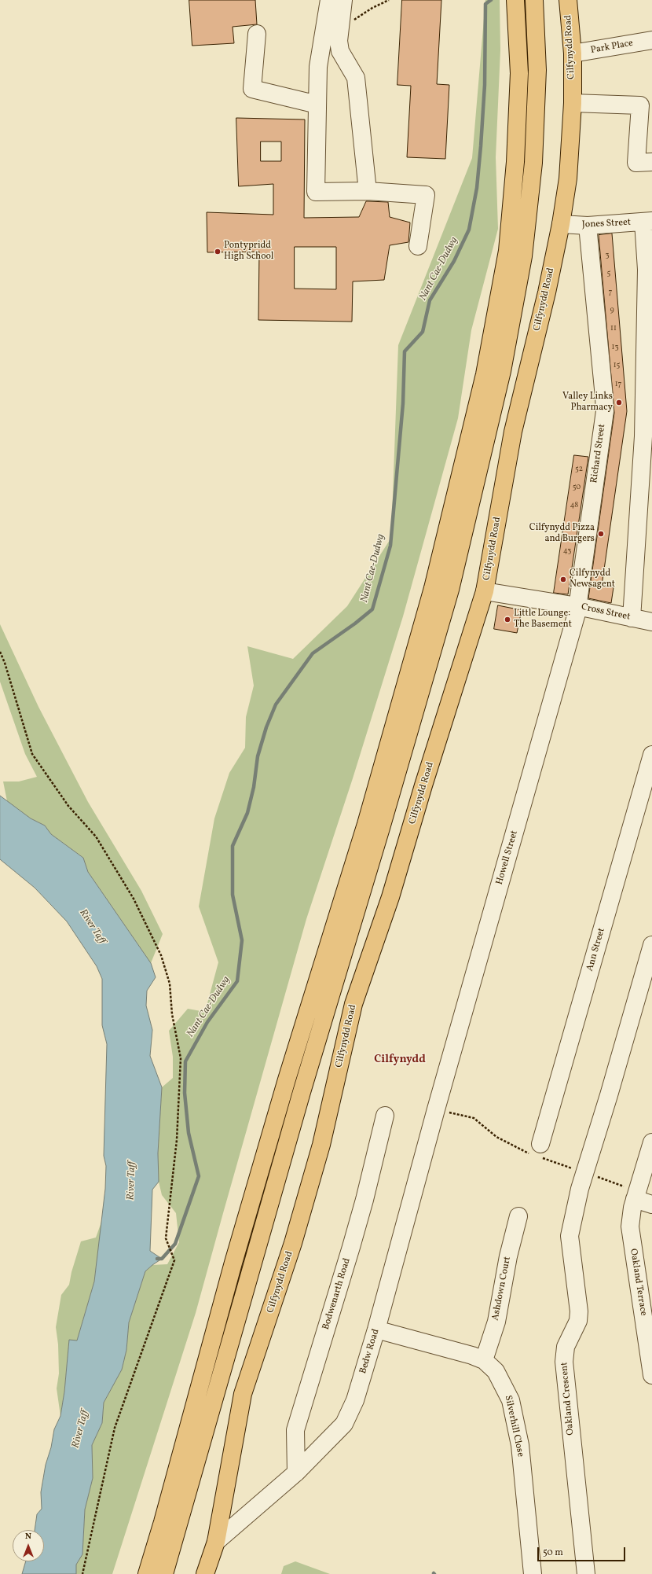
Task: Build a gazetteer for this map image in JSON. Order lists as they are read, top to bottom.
{
  "streets": {
    "main road": ["Cilfynydd Road"],
    "street": [
      "Park Place",
      "Jones Street",
      "Richard Street",
      "Cross Street",
      "Howell Street",
      "Ann Street",
      "Oakland Terrace",
      "Ashdown Court",
      "Bodwenarth Road",
      "Bedw Road",
      "Oakland Crescent",
      "Silverhill Close"
    ]
  },
  "crossings": [
    ["Cilfynydd Road", "Park Place"],
    ["Cilfynydd Road", "Jones Street"],
    ["Cilfynydd Road", "Cross Street"],
    ["Cilfynydd Road", "Bedw Road"],
    ["Jones Street", "Richard Street"],
    ["Richard Street", "Cross Street"],
    ["Richard Street", "Howell Street"],
    ["Cross Street", "Howell Street"],
    ["Howell Street", "Bedw Road"],
    ["Ashdown Court", "Silverhill Close"],
    ["Bodwenarth Road", "Bedw Road"],
    ["Bedw Road", "Silverhill Close"]
  ],
  "districts": ["Cilfynydd"],
  "water": ["Nant Cae-Dudwg", "River Taff"],
  "places": [
    "Pontypridd High School",
    "Valley Links Pharmacy",
    "Cilfynydd Pizza and Burgers",
    "Cilfynydd Newsagent",
    "Little Lounge: The Basement"
  ],
  "house_numbers": [
    "3",
    "5",
    "7",
    "9",
    "11",
    "13",
    "15",
    "17",
    "52",
    "50",
    "48",
    "43"
  ],
  "scale_bar": "50 m",
  "north": "top"
}
